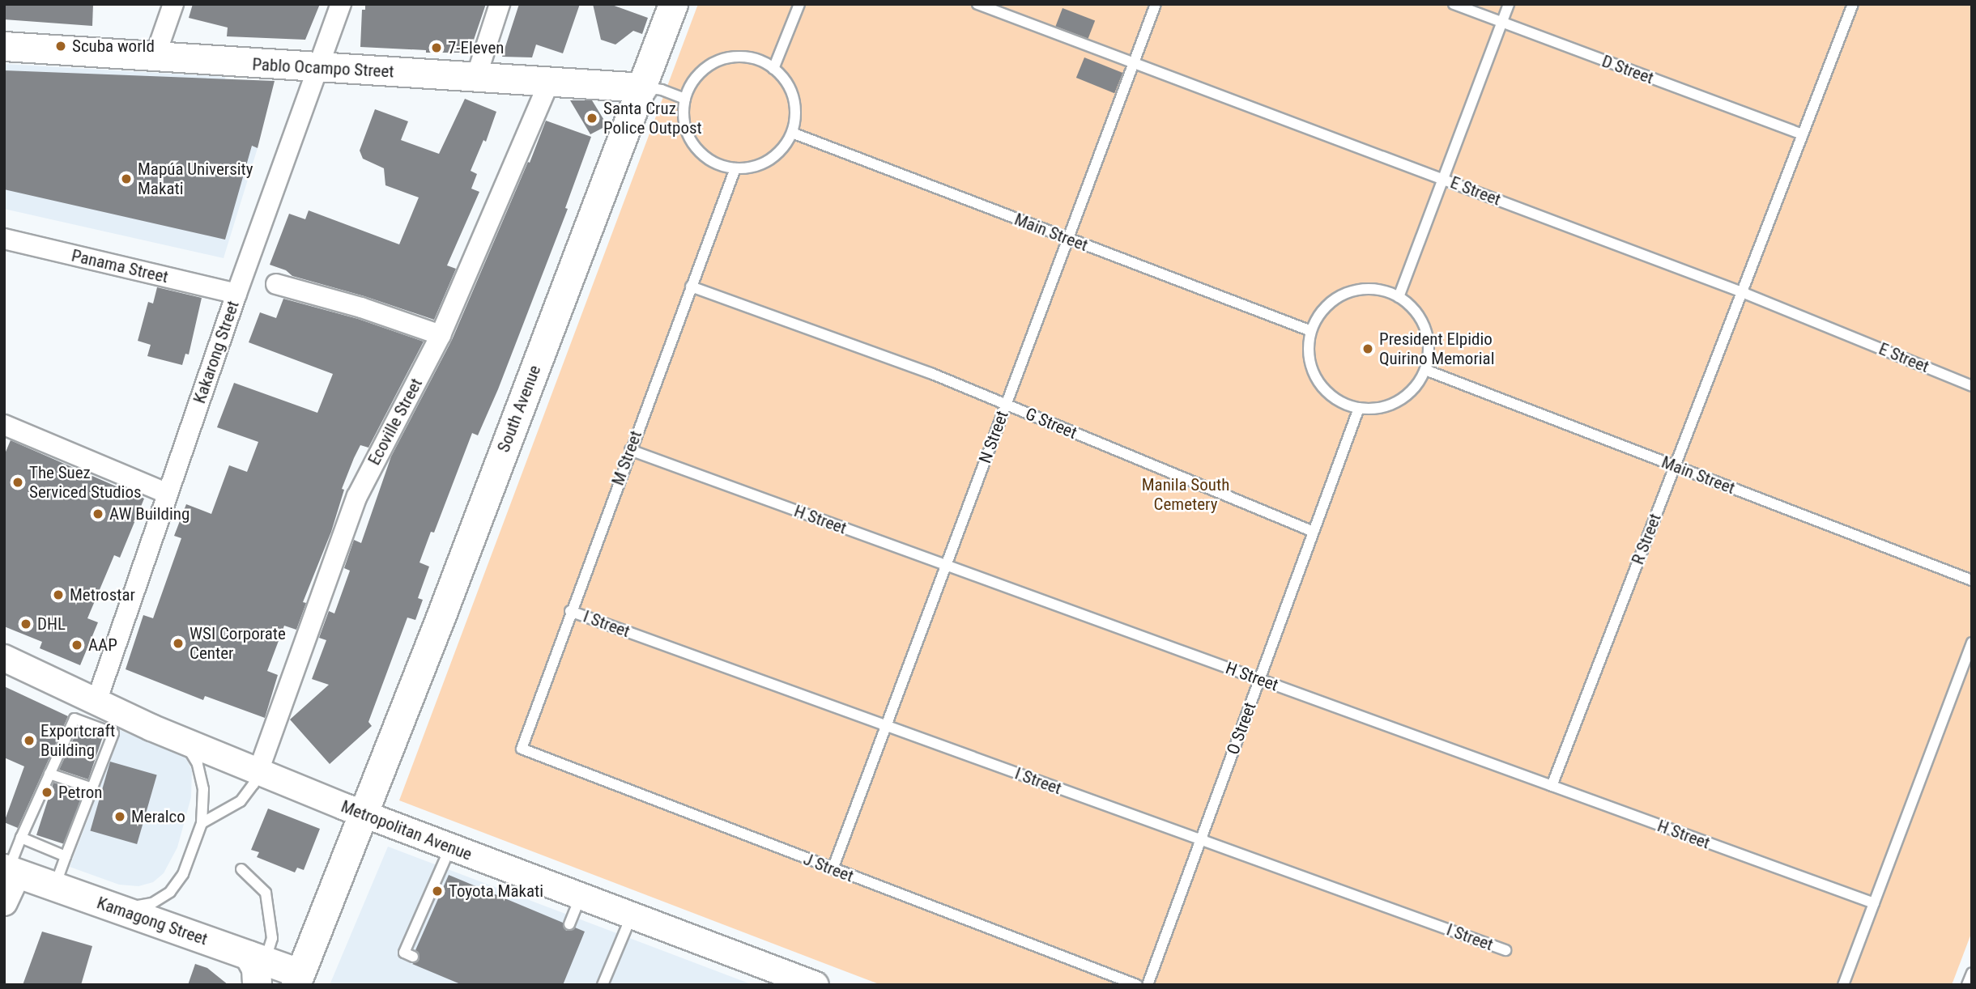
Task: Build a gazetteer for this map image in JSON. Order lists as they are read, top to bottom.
{
  "streets": {
    "main road": ["Pablo Ocampo Street", "South Avenue", "Kamagong Street"],
    "street": [
      "Panama Street",
      "Kakarong Street",
      "Ecoville Street",
      "Metropolitan Avenue"
    ],
    "lane": [
      "D Street",
      "E Street",
      "Main Street",
      "G Street",
      "N Street",
      "M Street",
      "H Street",
      "R Street",
      "I Street",
      "O Street",
      "J Street"
    ]
  },
  "crossings": [
    ["Pablo Ocampo Street", "Kakarong Street"],
    ["Pablo Ocampo Street", "South Avenue"],
    ["Pablo Ocampo Street", "Ecoville Street"],
    ["D Street", "R Street"],
    ["E Street", "N Street"],
    ["E Street", "R Street"],
    ["Main Street", "N Street"],
    ["Main Street", "M Street"],
    ["Main Street", "R Street"],
    ["Main Street", "O Street"],
    ["Panama Street", "Kakarong Street"],
    ["Kakarong Street", "Metropolitan Avenue"],
    ["South Avenue", "Metropolitan Avenue"],
    ["South Avenue", "Kamagong Street"],
    ["Ecoville Street", "Metropolitan Avenue"],
    ["G Street", "N Street"],
    ["G Street", "M Street"],
    ["G Street", "O Street"],
    ["N Street", "H Street"],
    ["N Street", "I Street"],
    ["N Street", "J Street"],
    ["M Street", "H Street"],
    ["M Street", "I Street"],
    ["M Street", "J Street"],
    ["H Street", "R Street"],
    ["H Street", "O Street"],
    ["I Street", "O Street"]
  ],
  "parks": ["Manila South Cemetery"],
  "places": [
    "Scuba world",
    "7-Eleven",
    "Santa Cruz Police Outpost",
    "Mapúa University Makati",
    "President Elpidio Quirino Memorial",
    "The Suez Serviced Studios",
    "AW Building",
    "Metrostar",
    "DHL",
    "WSI Corporate Center",
    "AAP",
    "Exportcraft Building",
    "Petron",
    "Meralco",
    "Toyota Makati"
  ]
}
